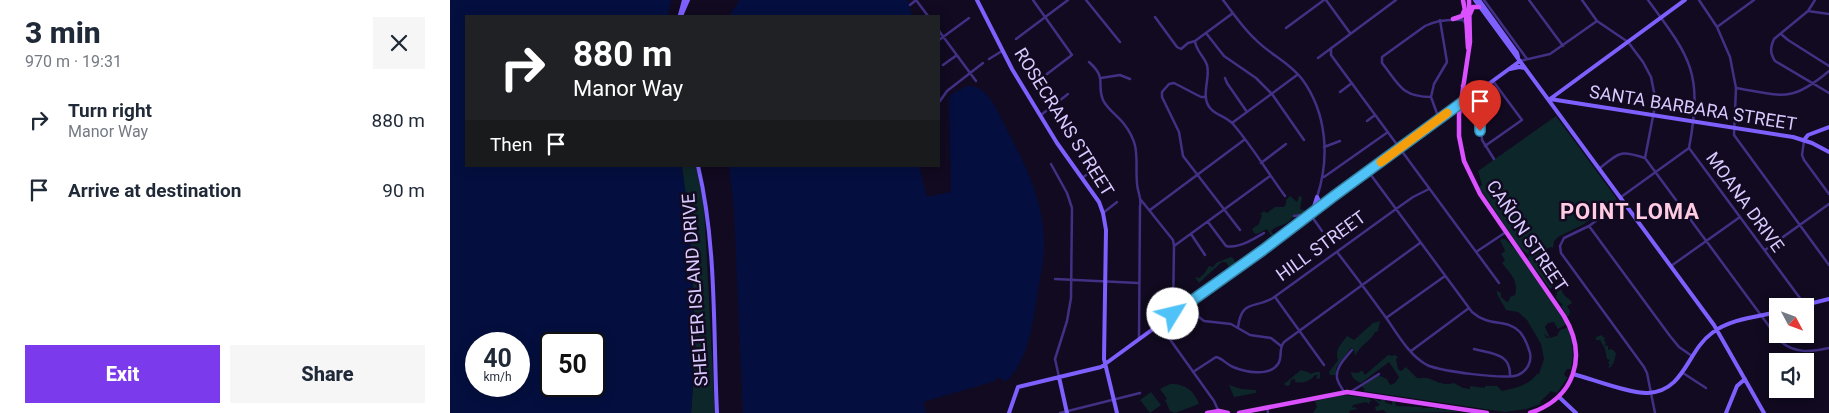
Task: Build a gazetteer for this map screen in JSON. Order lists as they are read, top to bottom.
{
  "streets": {
    "main road": ["CAÑON STREET"],
    "street": [
      "SANTA BARBARA STREET",
      "ROSECRANS STREET",
      "MOANA DRIVE",
      "HILL STREET",
      "SHELTER ISLAND DRIVE"
    ]
  },
  "crossings": [
    ["SANTA BARBARA STREET", "MOANA DRIVE"]
  ],
  "districts": ["POINT LOMA"],
  "north": "bottom right",
  "page": {
    "heading": ["3 min", "970 m · 19:31"],
    "turn": ["880 m", "Manor Way"],
    "list": [
      {
        "name": "Turn right",
        "note": "Manor Way",
        "value": "880 m"
      },
      {
        "name": "Arrive at destination",
        "value": "90 m"
      }
    ],
    "then": "Then",
    "speed": "40 km/h",
    "limit": "50",
    "buttons": ["Exit", "Share"]
  }
}
